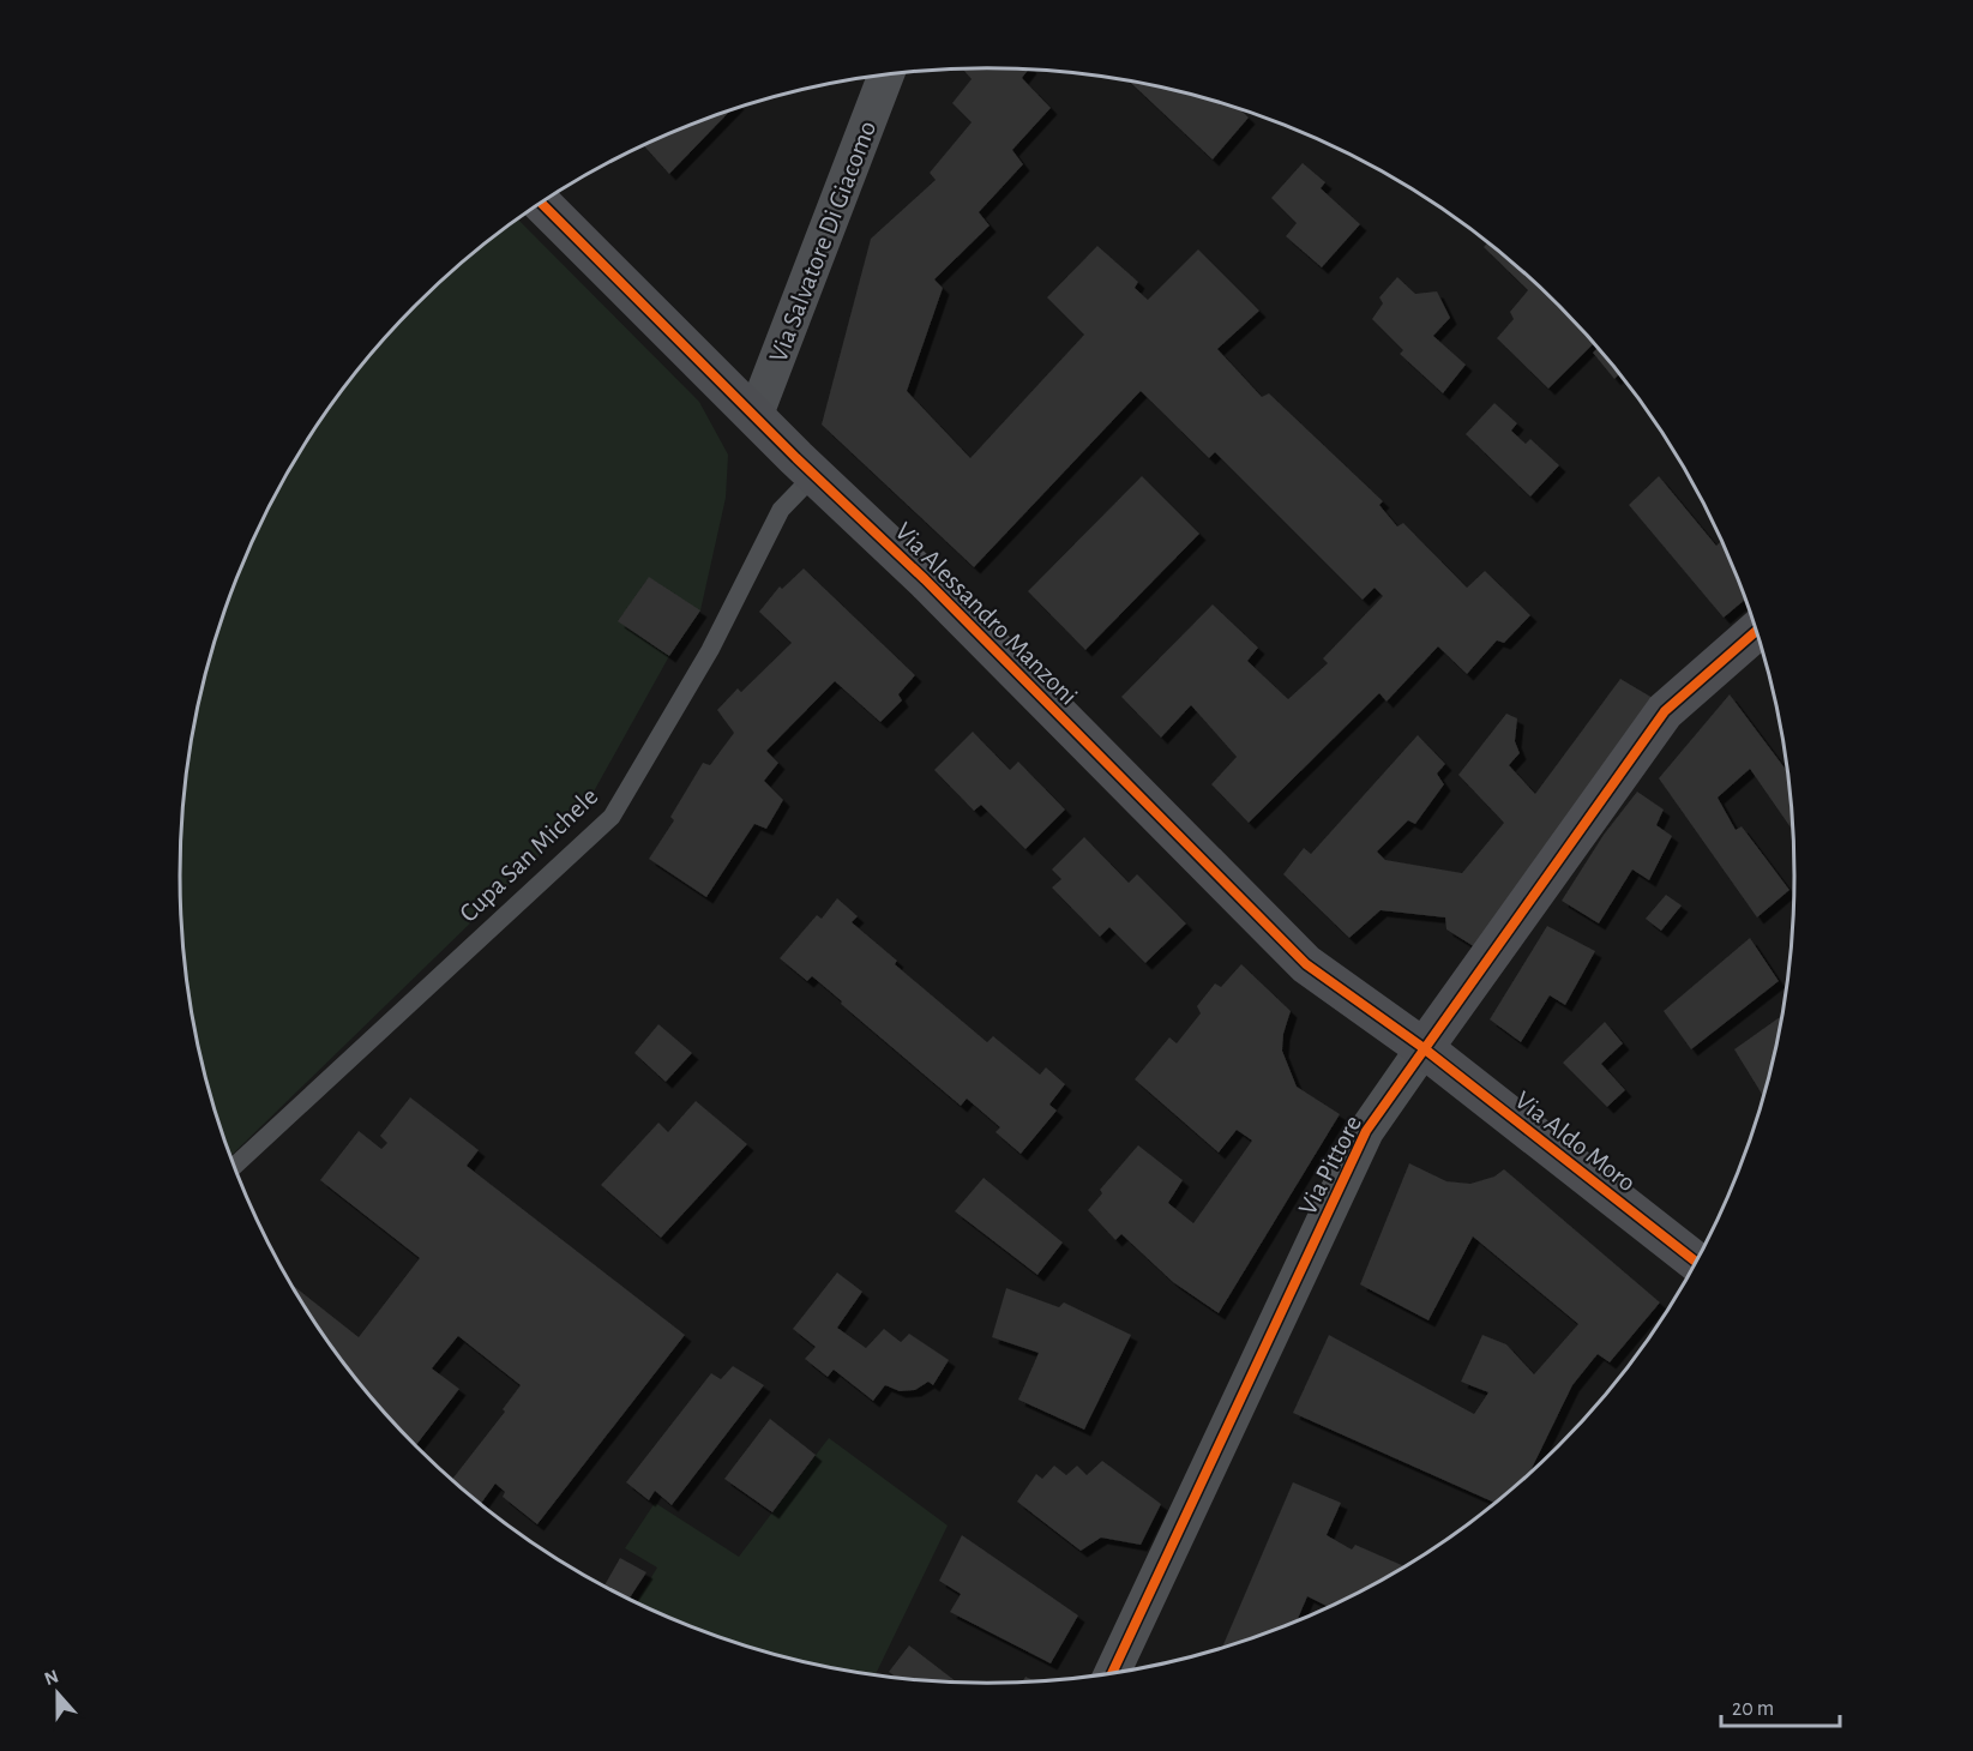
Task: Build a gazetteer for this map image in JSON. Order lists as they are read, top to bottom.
{
  "streets": {
    "street": [
      "Via Salvatore Di Giacomo",
      "Via Alessandro Manzoni",
      "Via Aldo Moro",
      "Via Pittore"
    ],
    "lane": ["Cupa San Michele"]
  },
  "crossings": [
    ["Via Salvatore Di Giacomo", "Via Alessandro Manzoni"],
    ["Via Alessandro Manzoni", "Cupa San Michele"],
    ["Via Alessandro Manzoni", "Via Aldo Moro"],
    ["Via Alessandro Manzoni", "Via Pittore"],
    ["Via Aldo Moro", "Via Pittore"]
  ],
  "scale_bar": "20 m",
  "north": "top"
}
